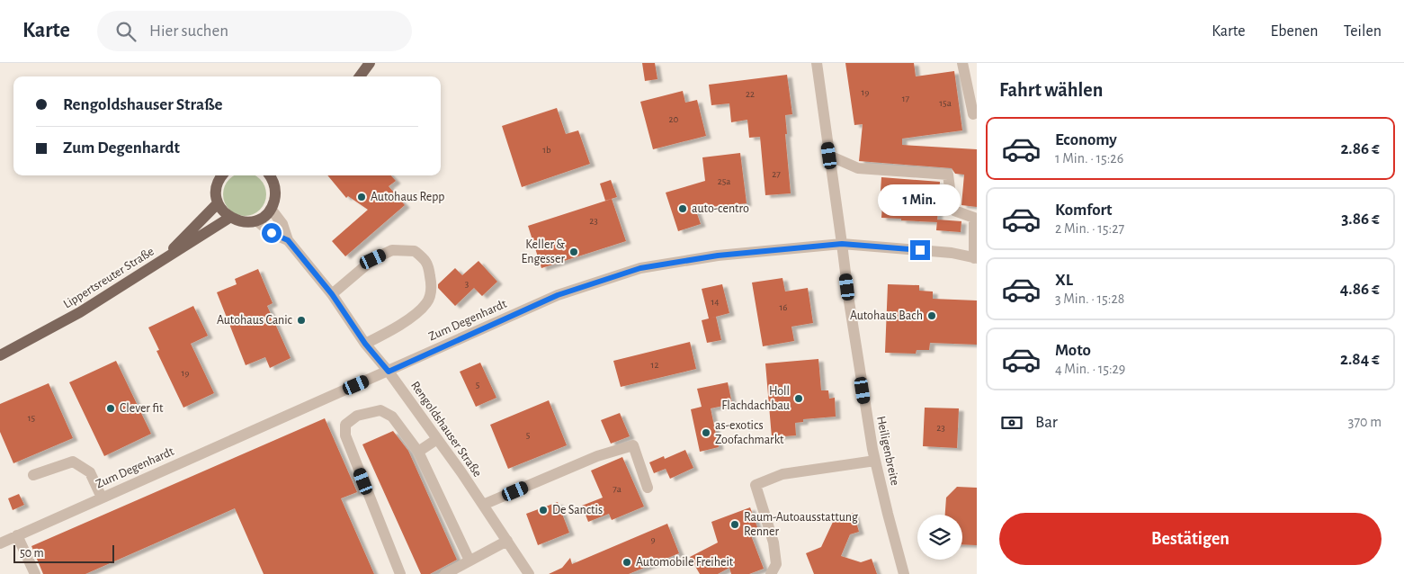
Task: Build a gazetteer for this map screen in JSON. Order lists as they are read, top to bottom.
{
  "streets": {
    "main road": ["Lippertsreuter Straße"],
    "street": ["Zum Degenhardt", "Rengoldshauser Straße", "Heiligenbreite"]
  },
  "crossings": [
    ["Zum Degenhardt", "Rengoldshauser Straße"],
    ["Zum Degenhardt", "Heiligenbreite"]
  ],
  "places": [
    "Autohaus Repp",
    "auto-centro",
    "Keller & Engesser",
    "Autohaus Bach",
    "Autohaus Canic",
    "Holl Flachdachbau",
    "Clever fit",
    "as-exotics Zoofachmarkt",
    "De Sanctis",
    "Raum-Autoausstattung Renner",
    "Automobile Freiheit"
  ],
  "house_numbers": [
    "19",
    "22",
    "17",
    "15a",
    "20",
    "1b",
    "27",
    "25a",
    "23",
    "3",
    "14",
    "16",
    "12",
    "19",
    "5",
    "15",
    "23",
    "5",
    "7a",
    "9"
  ],
  "scale_bar": "50 m",
  "page": {
    "header": "Karte",
    "search": "Hier suchen",
    "nav": ["Karte", "Ebenen", "Teilen"],
    "heading": "Fahrt wählen",
    "banner": ["Rengoldshauser Straße", "Zum Degenhardt"],
    "list": [
      {
        "name": "Economy",
        "note": "1 Min. · 15:26",
        "value": "2.86 €"
      },
      {
        "name": "Komfort",
        "note": "2 Min. · 15:27",
        "value": "3.86 €"
      },
      {
        "name": "XL",
        "note": "3 Min. · 15:28",
        "value": "4.86 €"
      },
      {
        "name": "Moto",
        "note": "4 Min. · 15:29",
        "value": "2.84 €"
      }
    ],
    "bubble": "1 Min.",
    "pay": ["Bar", "370 m"],
    "buttons": "Bestätigen",
    "scale": "50 m"
  }
}
